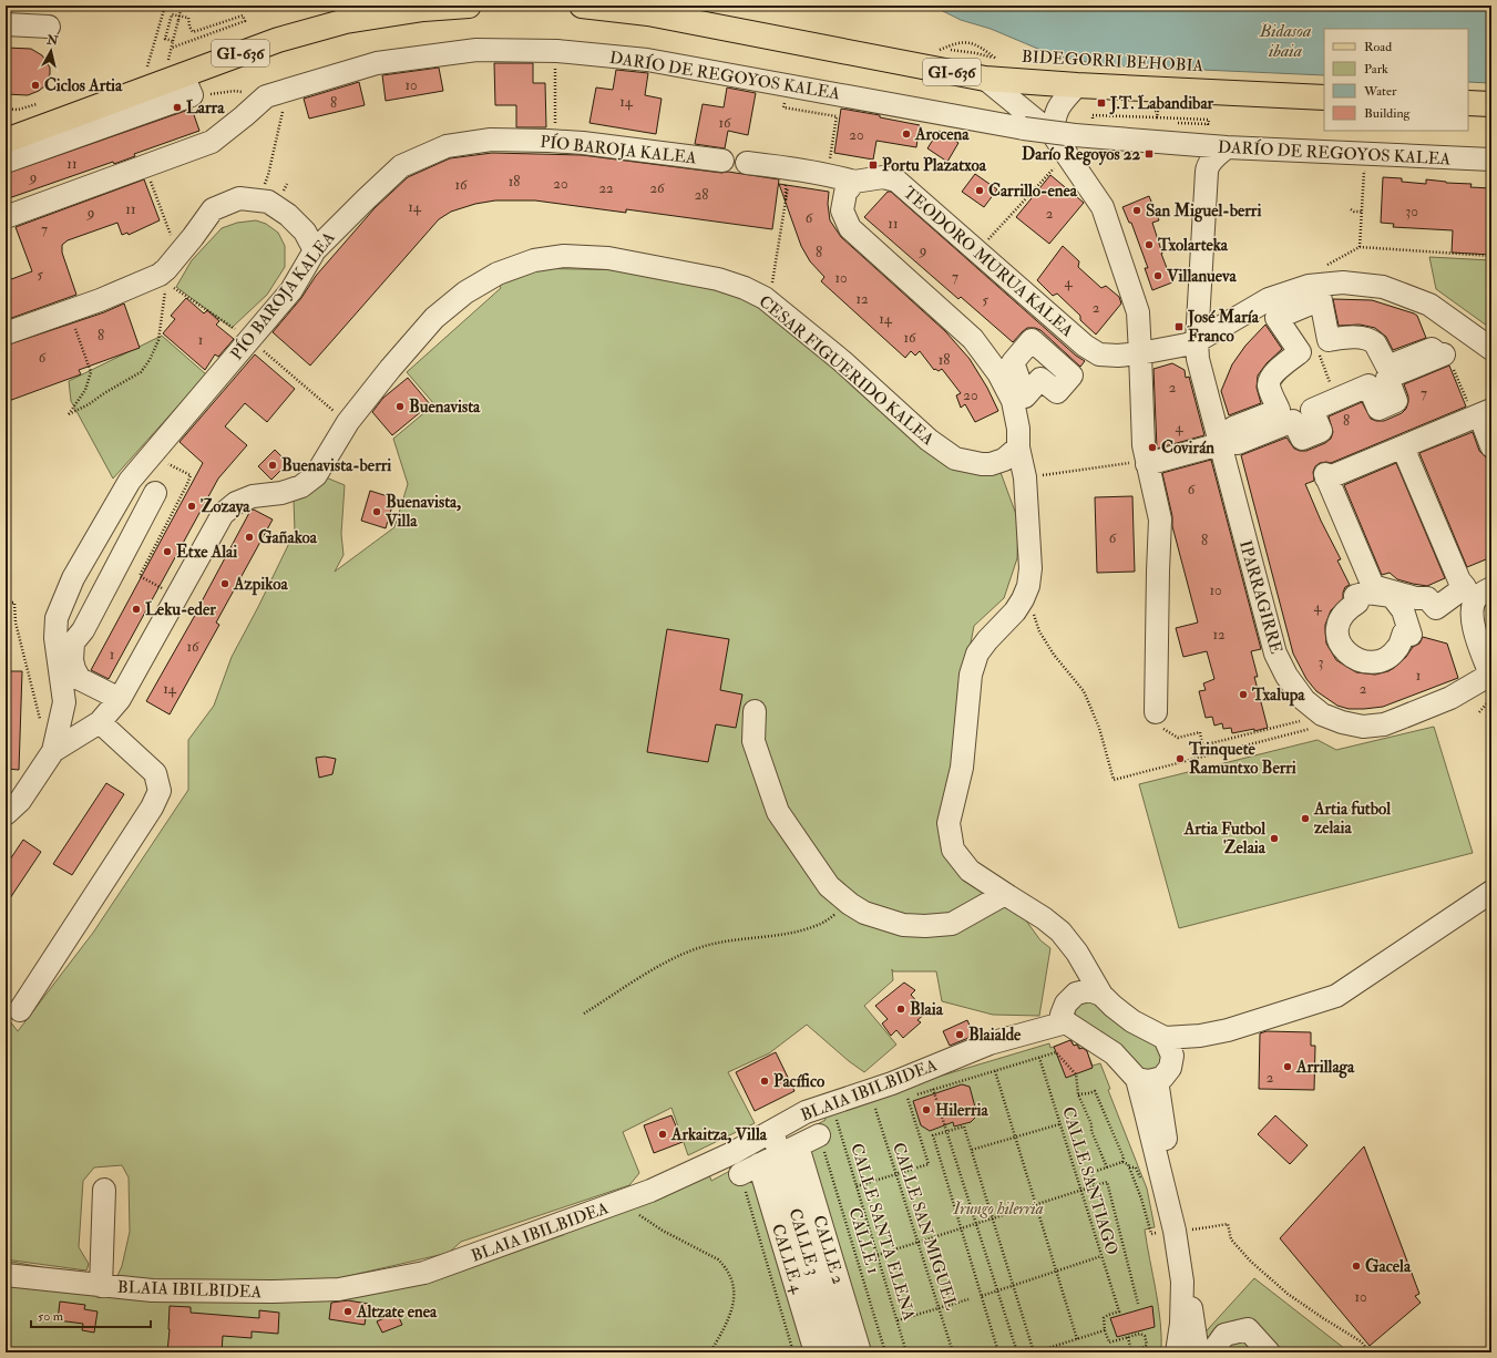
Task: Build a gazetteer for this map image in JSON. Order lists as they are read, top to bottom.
{
  "streets": {
    "main road": ["GI-636"],
    "street": [
      "DARÍO DE REGOYOS KALEA",
      "PÍO BAROJA KALEA",
      "TEODORO MURUA KALEA",
      "CESAR FIGUERIDO KALEA",
      "IPARRAGIRRE",
      "BLAIA IBILBIDEA",
      "CALLE 3",
      "CALLE 2",
      "CALLE 4"
    ],
    "path": [
      "BIDEGORRI BEHOBIA",
      "CALLE SANTIAGO",
      "CALLE SAN MIGUEL",
      "CALLE SANTA ELENA",
      "CALLE 1"
    ]
  },
  "crossings": [
    ["GI-636", "BIDEGORRI BEHOBIA"],
    ["DARÍO DE REGOYOS KALEA", "IPARRAGIRRE"],
    ["PÍO BAROJA KALEA", "CESAR FIGUERIDO KALEA"],
    ["TEODORO MURUA KALEA", "IPARRAGIRRE"],
    ["BLAIA IBILBIDEA", "CALLE 3"],
    ["CALLE 3", "CALLE 2"],
    ["CALLE 3", "CALLE 4"],
    ["CALLE 2", "CALLE 4"]
  ],
  "water": ["Bidasoa ibaia"],
  "parks": ["Irungo hilerria"],
  "places": {
    "other": [
      "Ciclos Artia",
      "Larra",
      "Arocena",
      "Carrillo-enea",
      "San Miguel-berri",
      "Txolarteka",
      "Villanueva",
      "Buenavista",
      "Covirán",
      "Buenavista-berri",
      "Zozaya",
      "Buenavista, Villa",
      "Gañakoa",
      "Etxe Alai",
      "Azpikoa",
      "Leku-eder",
      "Txalupa",
      "Trinquete Ramuntxo Berri",
      "Artia futbol zelaia",
      "Artia Futbol Zelaia",
      "Blaia",
      "Blaialde",
      "Arrillaga",
      "Pacífico",
      "Hilerria",
      "Arkaitza, Villa",
      "Gacela",
      "Altzate enea"
    ],
    "transit": [
      "J.T. Labandibar",
      "Darío Regoyos 22",
      "Portu Plazatxoa",
      "José María Franco"
    ]
  },
  "house_numbers": [
    "10",
    "14",
    "8",
    "16",
    "20",
    "11",
    "9",
    "18",
    "20",
    "16",
    "22",
    "26",
    "28",
    "14",
    "11",
    "30",
    "9",
    "2",
    "6",
    "11",
    "7",
    "9",
    "8",
    "5",
    "7",
    "10",
    "4",
    "12",
    "5",
    "2",
    "14",
    "8",
    "16",
    "1",
    "6",
    "18",
    "2",
    "7",
    "20",
    "8",
    "4",
    "6",
    "6",
    "8",
    "10",
    "4",
    "12",
    "16",
    "1",
    "3",
    "1",
    "14",
    "2",
    "2",
    "10"
  ],
  "legend": [
    "Road",
    "Park",
    "Water",
    "Building"
  ],
  "scale_bar": "50 m",
  "north": "top"
}
